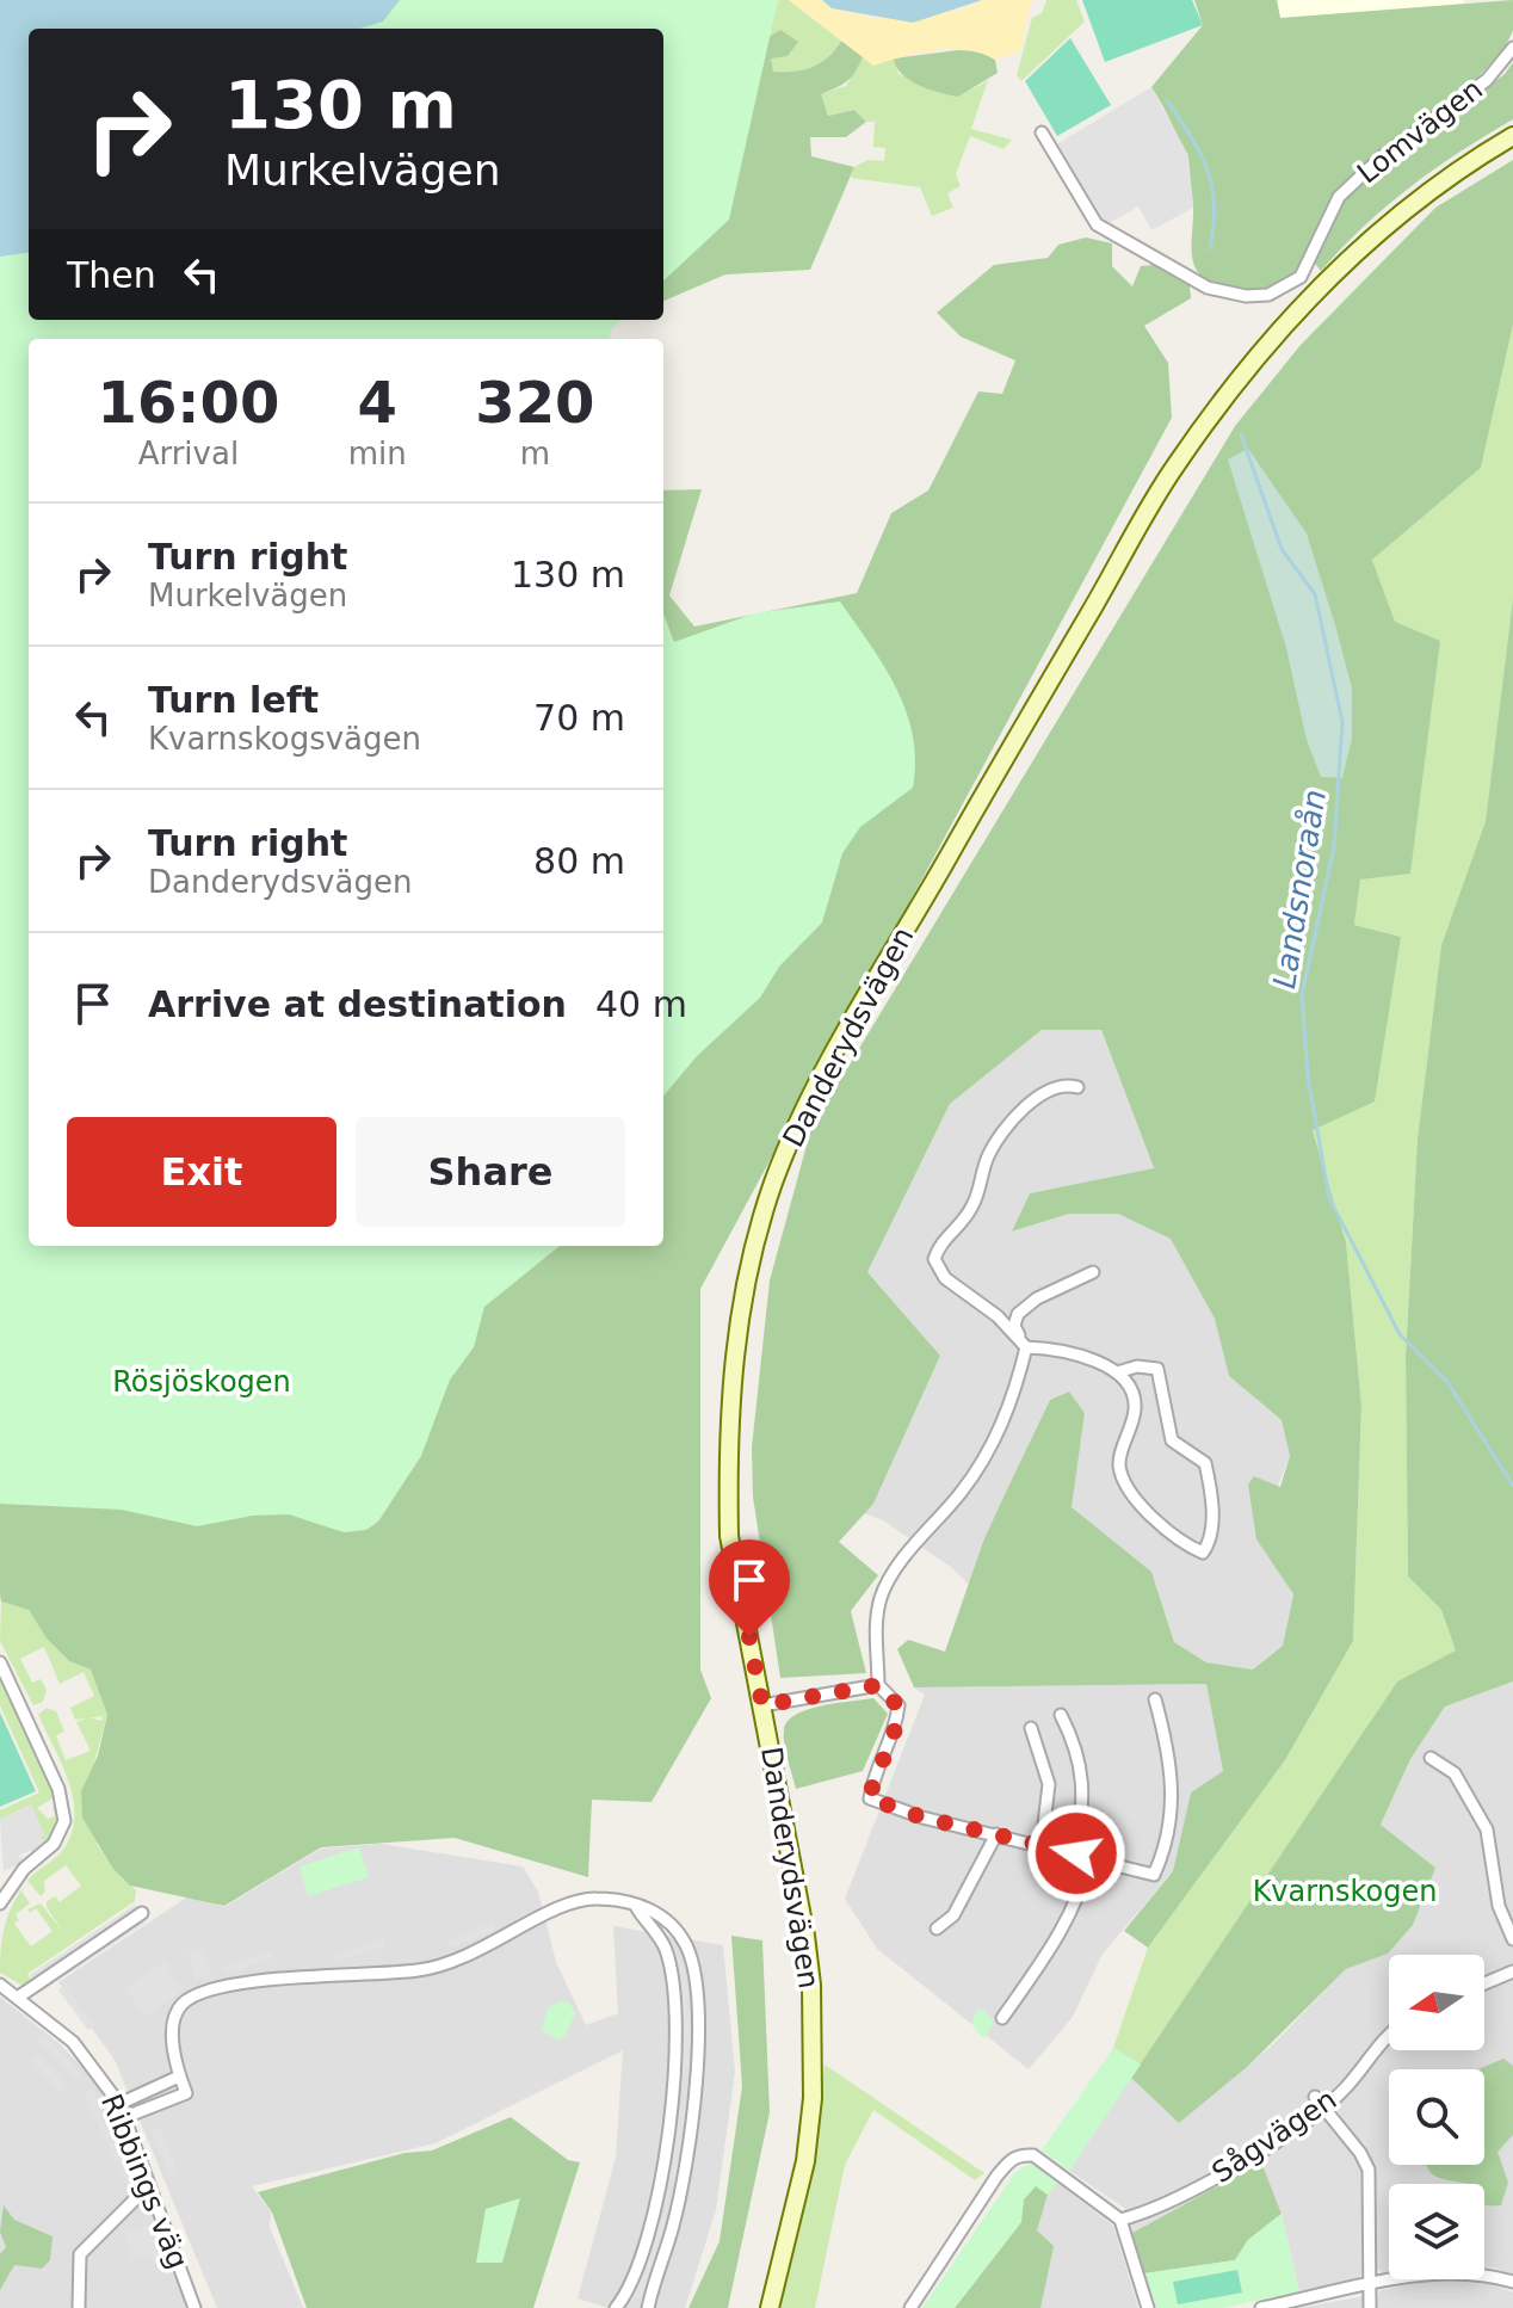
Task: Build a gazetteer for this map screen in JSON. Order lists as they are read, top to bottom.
{
  "streets": {
    "main road": ["Danderydsvägen"],
    "street": ["Lomvägen", "Sågvägen", "Ribbings väg"]
  },
  "water": ["Landsnoraån"],
  "parks": ["Rösjöskogen", "Kvarnskogen"],
  "north": "left",
  "page": {
    "turn": ["130 m", "Murkelvägen"],
    "then": "Then",
    "eta": [
      "16:00",
      "Arrival",
      "4",
      "min",
      "320",
      "m"
    ],
    "list": [
      {
        "name": "Turn right",
        "note": "Murkelvägen",
        "value": "130 m"
      },
      {
        "name": "Turn left",
        "note": "Kvarnskogsvägen",
        "value": "70 m"
      },
      {
        "name": "Turn right",
        "note": "Danderydsvägen",
        "value": "80 m"
      },
      {
        "name": "Arrive at destination",
        "value": "40 m"
      }
    ],
    "buttons": ["Exit", "Share"]
  }
}
